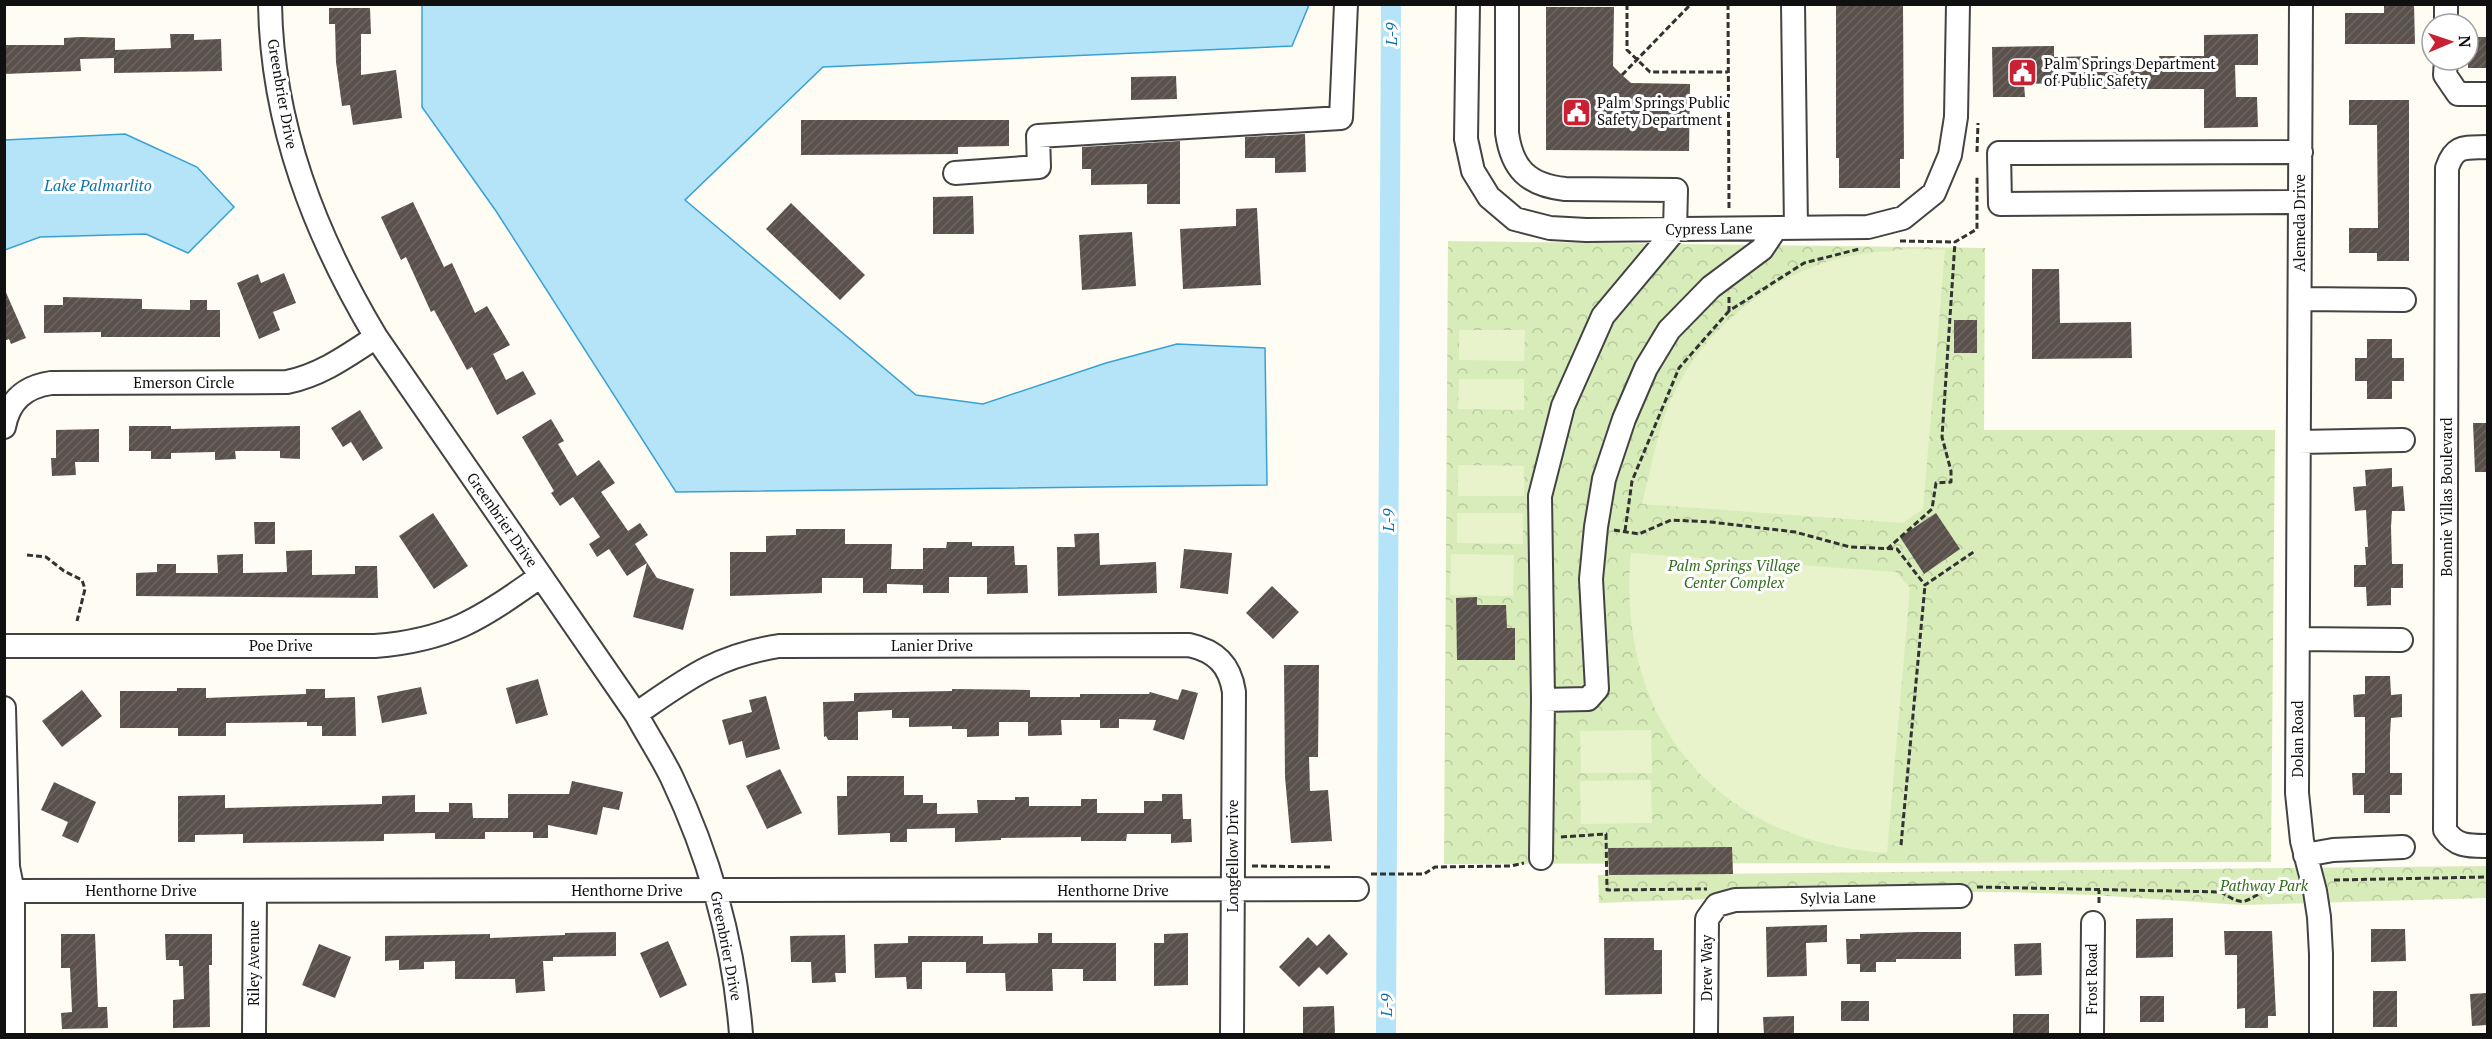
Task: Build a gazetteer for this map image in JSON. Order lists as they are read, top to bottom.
{
  "streets": {
    "street": [
      "Greenbrier Drive",
      "Alemeda Drive",
      "Cypress Lane",
      "Emerson Circle",
      "Bonnie Villas Boulevard",
      "Poe Drive",
      "Lanier Drive",
      "Dolan Road",
      "Longfellow Drive",
      "Henthorne Drive",
      "Sylvia Lane",
      "Riley Avenue",
      "Drew Way",
      "Frost Road"
    ]
  },
  "crossings": [
    ["Greenbrier Drive", "Emerson Circle"],
    ["Greenbrier Drive", "Poe Drive"],
    ["Greenbrier Drive", "Lanier Drive"],
    ["Greenbrier Drive", "Henthorne Drive"],
    ["Alemeda Drive", "Dolan Road"],
    ["Lanier Drive", "Longfellow Drive"],
    ["Longfellow Drive", "Henthorne Drive"],
    ["Henthorne Drive", "Riley Avenue"],
    ["Sylvia Lane", "Drew Way"]
  ],
  "water": ["L-9", "Lake Palmarlito"],
  "parks": ["Palm Springs Village Center Complex", "Pathway Park"],
  "places": {
    "public building": ["Palm Springs Department of Public Safety", "Palm Springs Public Safety Department"]
  },
  "north": "right"
}
